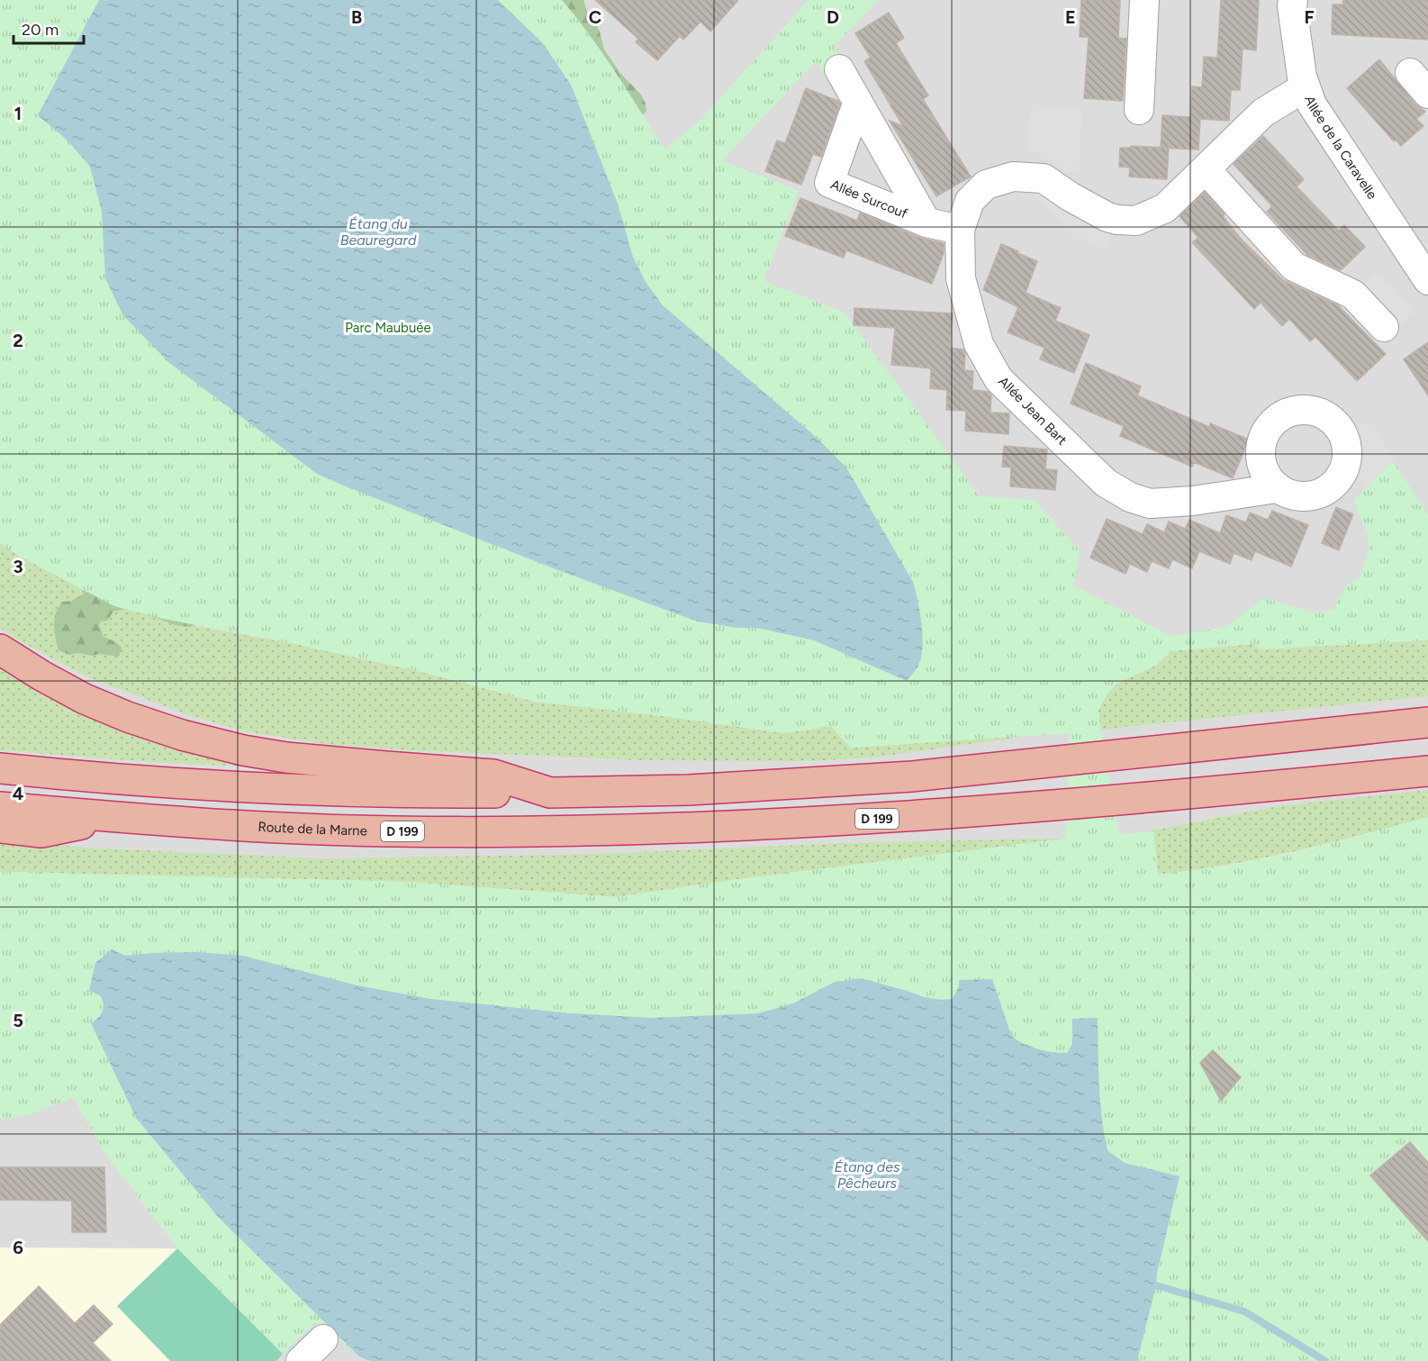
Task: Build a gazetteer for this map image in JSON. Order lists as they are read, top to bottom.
{
  "streets": {
    "highway": ["D 199", "Route de la Marne"],
    "street": ["Allée de la Caravelle", "Allée Surcouf", "Allée Jean Bart"]
  },
  "crossings": [
    ["Allée de la Caravelle", "Allée Jean Bart"],
    ["Allée Surcouf", "Allée Jean Bart"]
  ],
  "water": ["Étang du Beauregard", "Étang des Pêcheurs"],
  "parks": ["Parc Maubuée"],
  "scale_bar": "20 m",
  "grid": {
    "columns": [
      "B",
      "C",
      "D",
      "E",
      "F"
    ],
    "rows": [
      "1",
      "2",
      "3",
      "4",
      "5",
      "6"
    ]
  }
}
